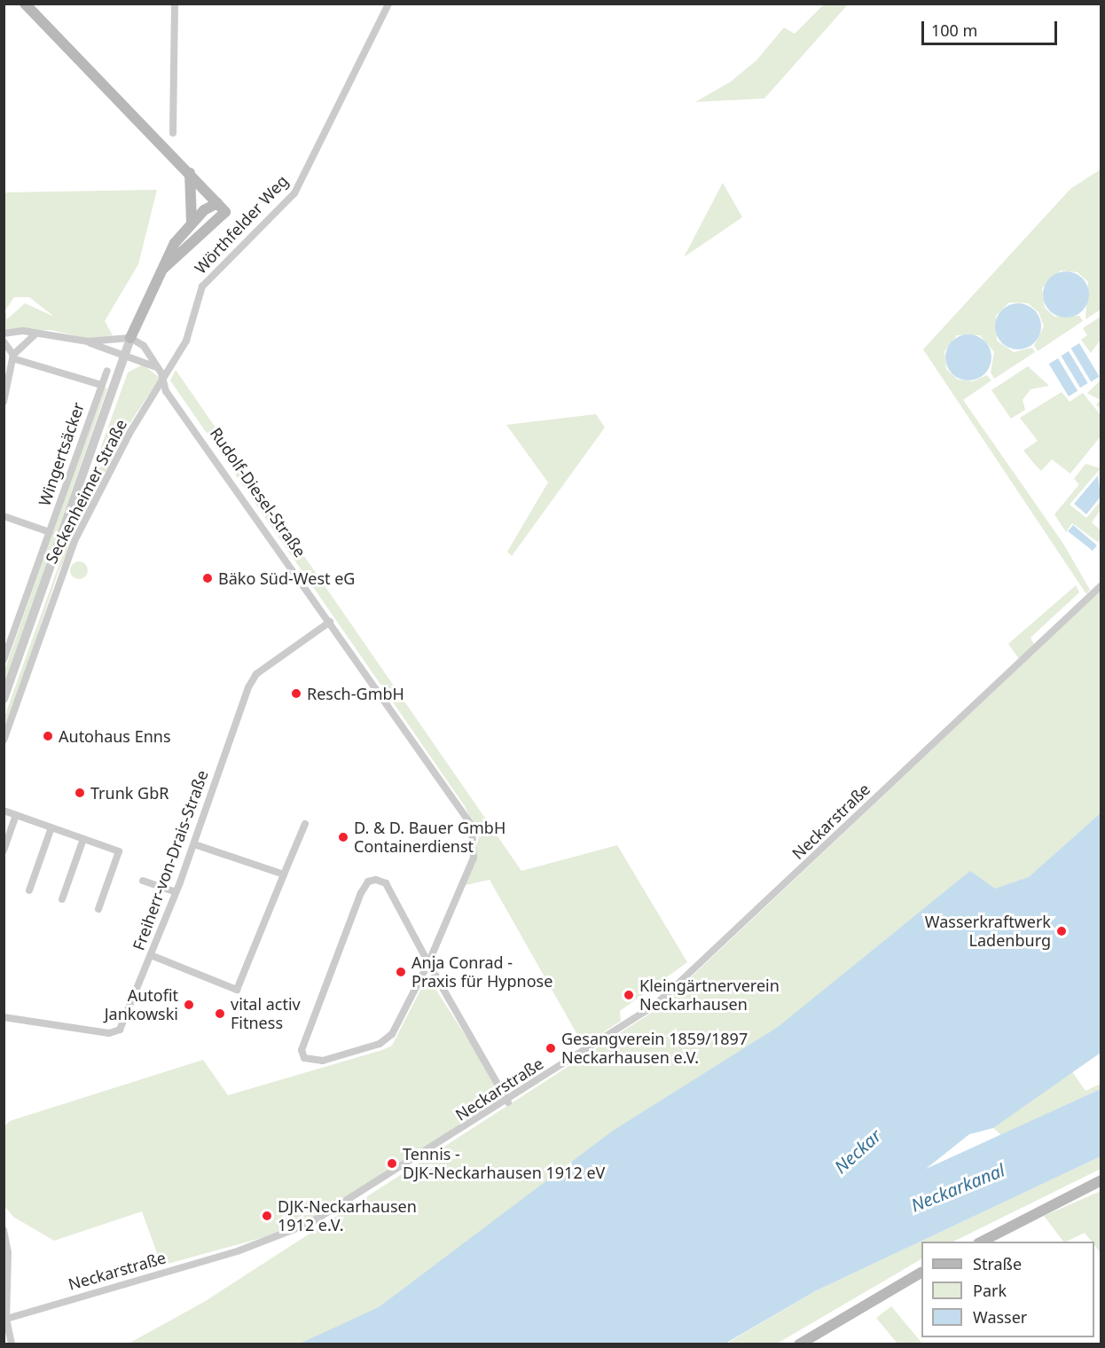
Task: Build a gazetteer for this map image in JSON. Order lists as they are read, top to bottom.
{
  "streets": {
    "street": [
      "Wörthfelder Weg",
      "Wingertsäcker",
      "Seckenheimer Straße",
      "Rudolf-Diesel-Straße",
      "Neckarstraße",
      "Freiherr-von-Drais-Straße"
    ]
  },
  "crossings": [
    ["Wörthfelder Weg", "Seckenheimer Straße"],
    ["Wörthfelder Weg", "Rudolf-Diesel-Straße"],
    ["Seckenheimer Straße", "Rudolf-Diesel-Straße"],
    ["Rudolf-Diesel-Straße", "Freiherr-von-Drais-Straße"]
  ],
  "water": ["Neckar", "Neckarkanal"],
  "places": [
    "Bäko Süd-West eG",
    "Resch-GmbH",
    "Autohaus Enns",
    "Trunk GbR",
    "D. & D. Bauer GmbH Containerdienst",
    "Wasserkraftwerk Ladenburg",
    "Anja Conrad - Praxis für Hypnose",
    "Kleingärtnerverein Neckarhausen",
    "Autofit Jankowski",
    "vital activ Fitness",
    "Gesangverein 1859/1897 Neckarhausen e.V.",
    "Tennis - DJK-Neckarhausen 1912 eV",
    "DJK-Neckarhausen 1912 e.V."
  ],
  "legend": ["Straße", "Park", "Wasser"],
  "scale_bar": "100 m"
}
